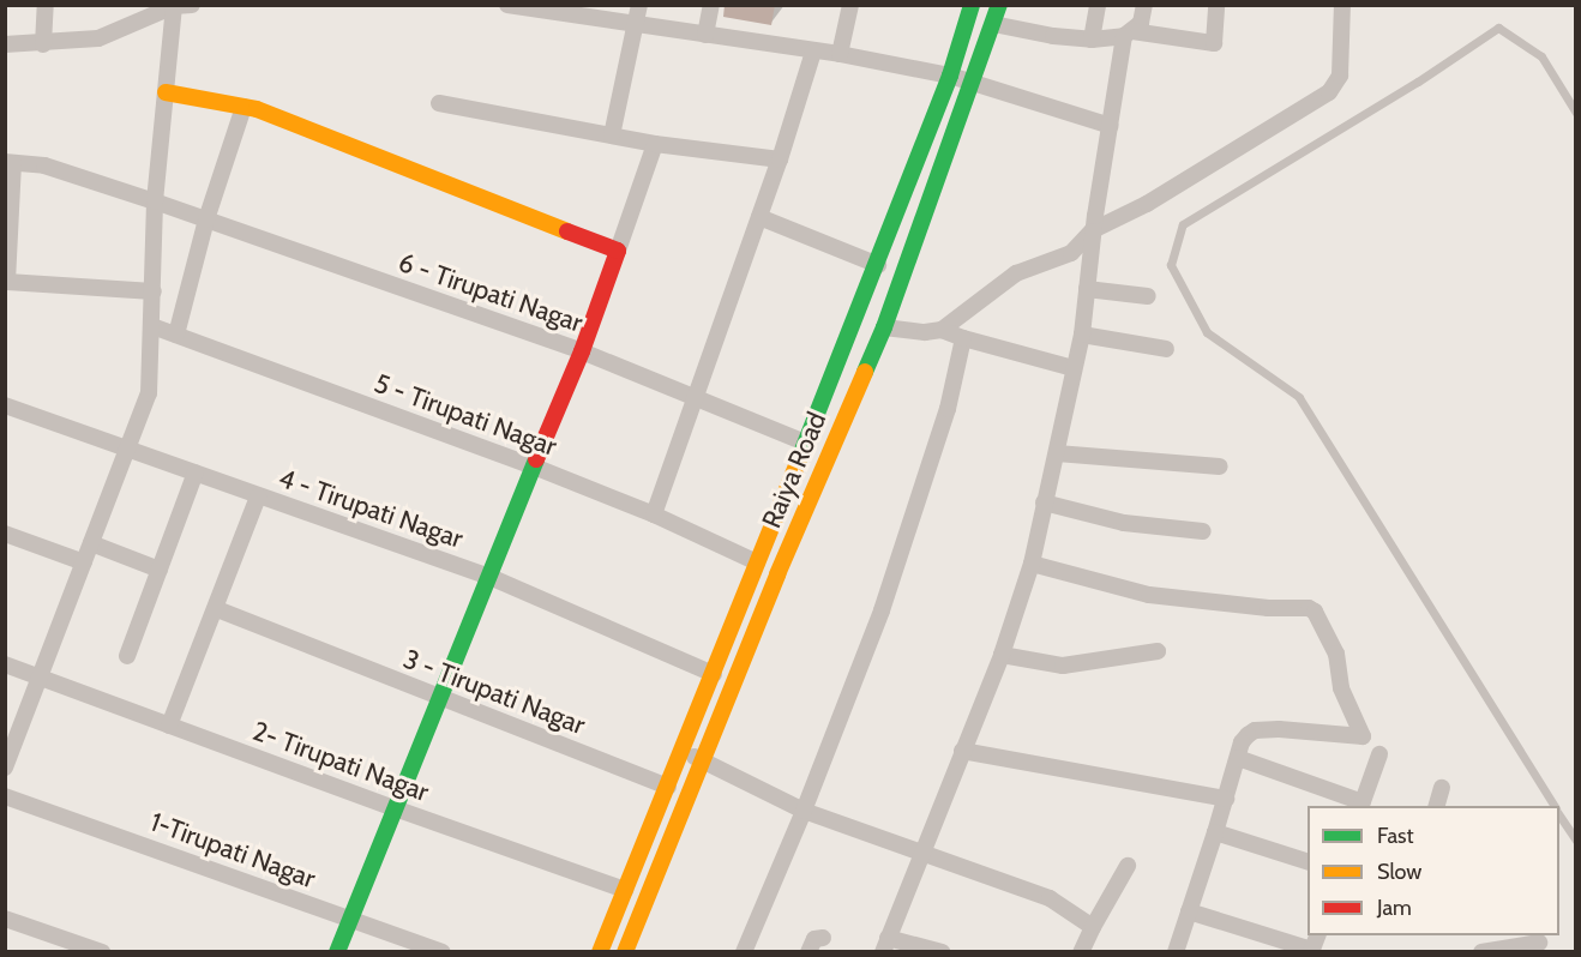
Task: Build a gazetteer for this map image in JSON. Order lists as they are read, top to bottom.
{
  "streets": {
    "street": [
      "6 - Tirupati Nagar",
      "5 - Tirupati Nagar",
      "Raiya Road",
      "4 - Tirupati Nagar",
      "3 - Tirupati Nagar",
      "2- Tirupati Nagar",
      "1-Tirupati Nagar"
    ]
  },
  "crossings": [
    ["6 - Tirupati Nagar", "Raiya Road"],
    ["5 - Tirupati Nagar", "Raiya Road"],
    ["Raiya Road", "4 - Tirupati Nagar"],
    ["Raiya Road", "3 - Tirupati Nagar"],
    ["Raiya Road", "2- Tirupati Nagar"]
  ],
  "legend": ["Fast", "Slow", "Jam"]
}
